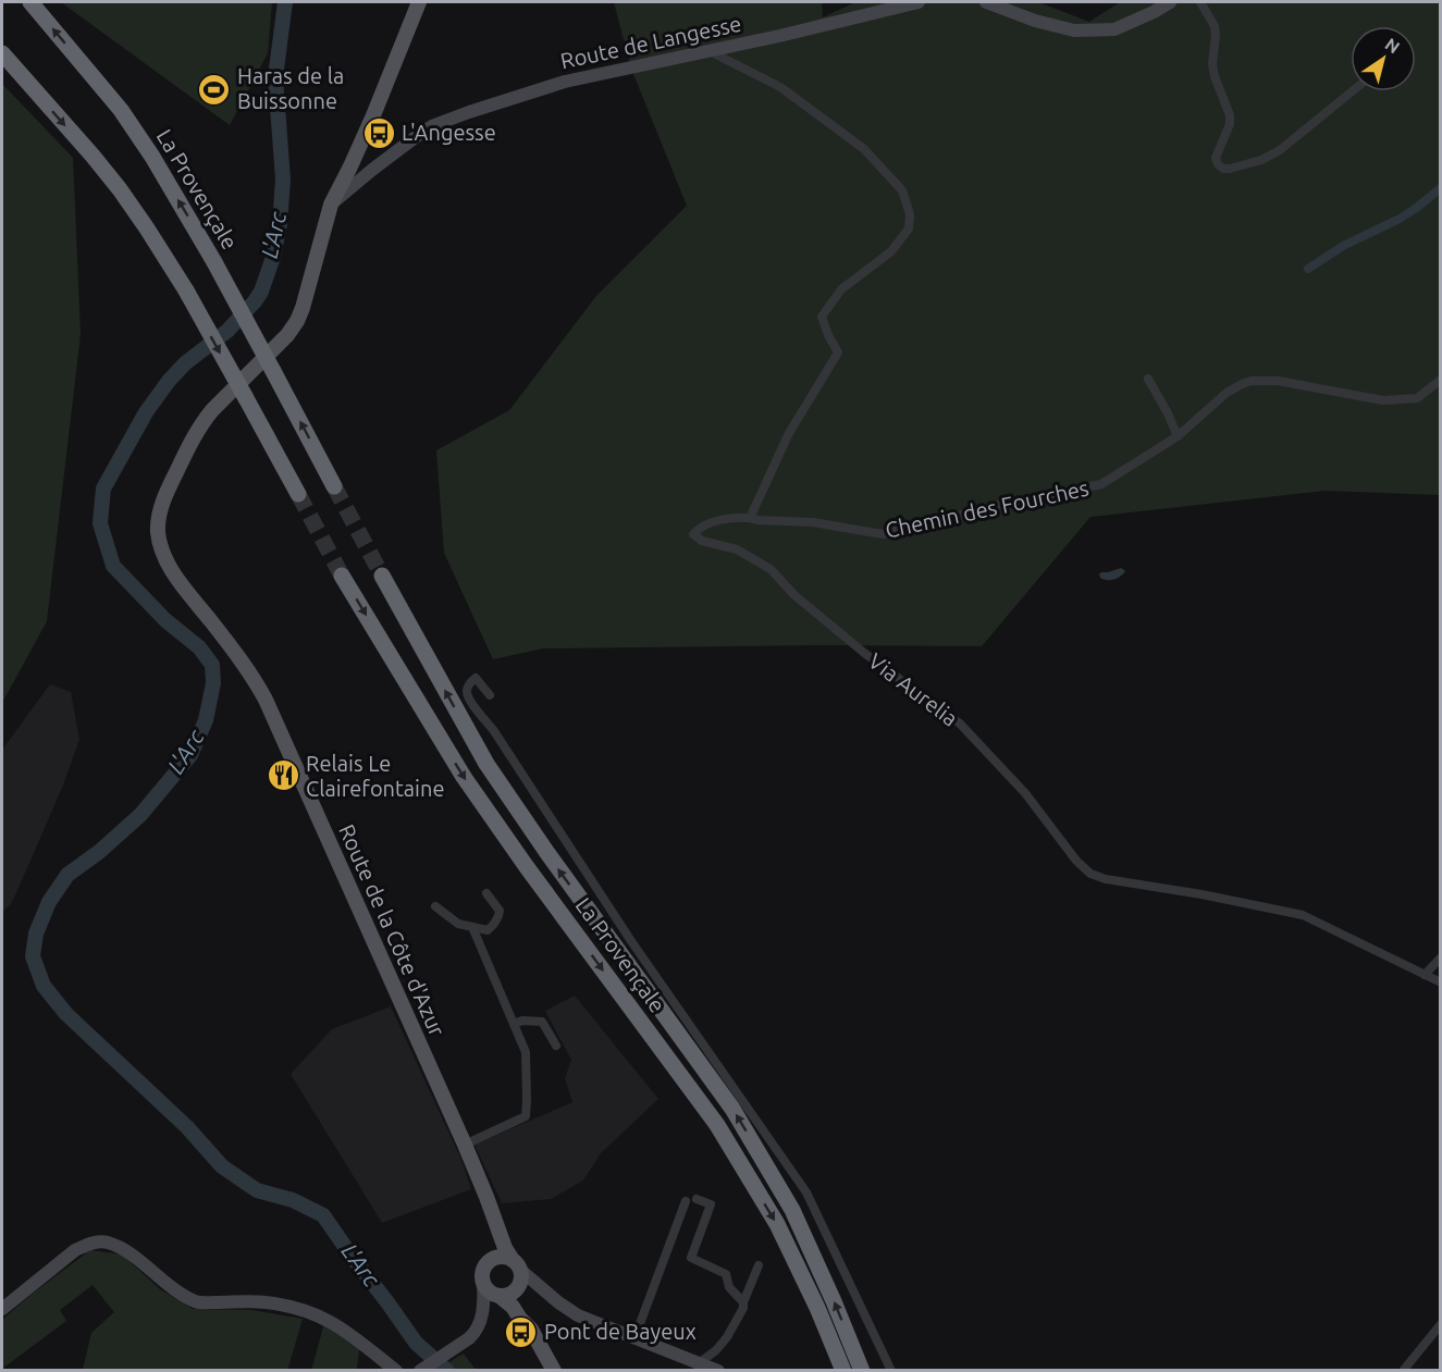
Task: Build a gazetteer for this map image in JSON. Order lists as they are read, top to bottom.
{
  "streets": {
    "highway": ["La Provençale"],
    "main road": ["Route de la Côte d'Azur"],
    "street": ["Route de Langesse", "Chemin des Fourches", "Via Aurelia"]
  },
  "crossings": [
    ["Route de Langesse", "Route de la Côte d'Azur"],
    ["Chemin des Fourches", "Via Aurelia"]
  ],
  "water": ["L'Arc"],
  "places": {
    "sports": ["Haras de la Buissonne"],
    "bus stop": ["L'Angesse", "Pont de Bayeux"],
    "restaurant": ["Relais Le Clairefontaine"]
  },
  "north": "top right"
}
